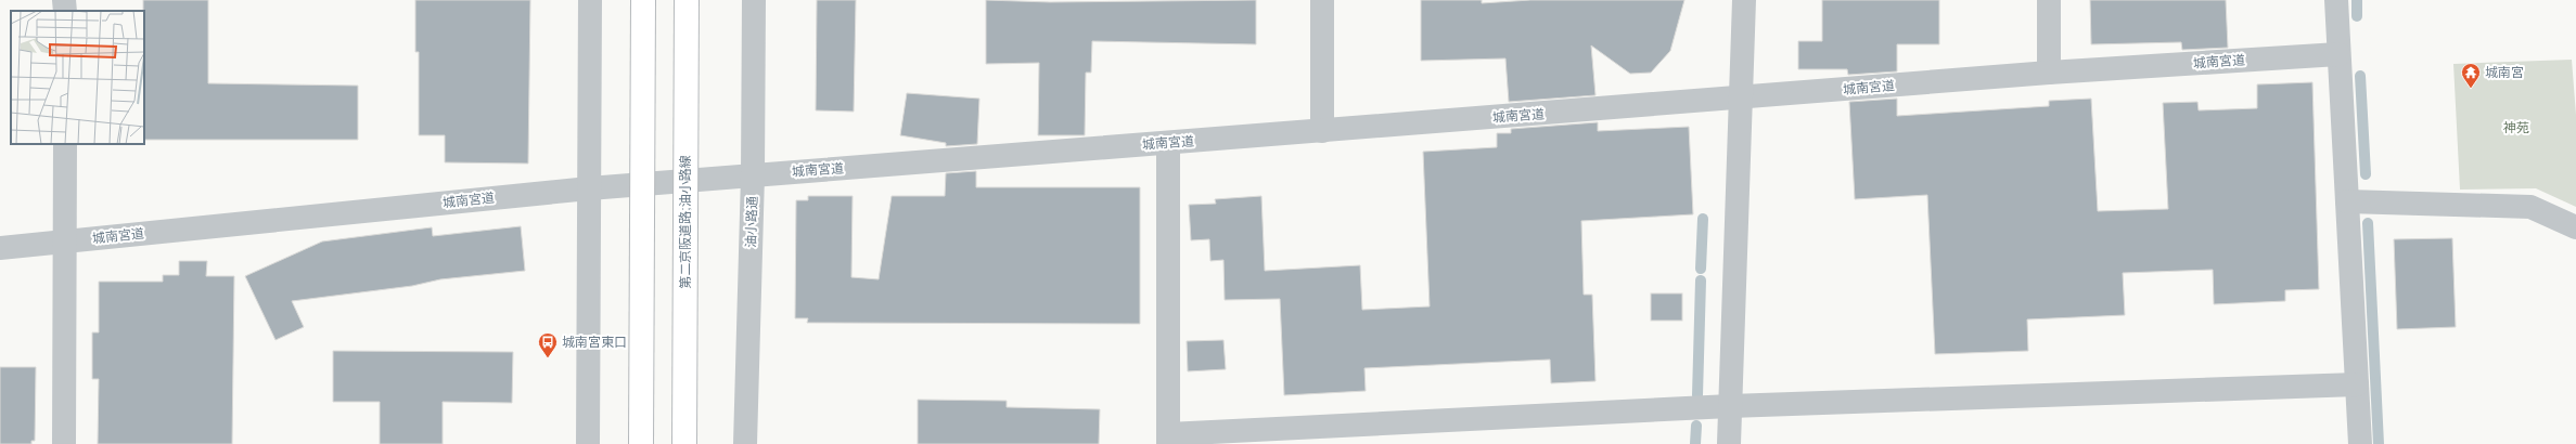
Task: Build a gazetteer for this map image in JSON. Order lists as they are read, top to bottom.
{
  "streets": {
    "highway": ["第二京阪道路;油小路線"],
    "street": ["城南宮道", "油小路通"]
  },
  "crossings": [
    ["城南宮道", "油小路通"]
  ],
  "parks": ["神苑"],
  "places": {
    "temple": ["城南宮"],
    "bus stop": ["城南宮東口"]
  }
}
